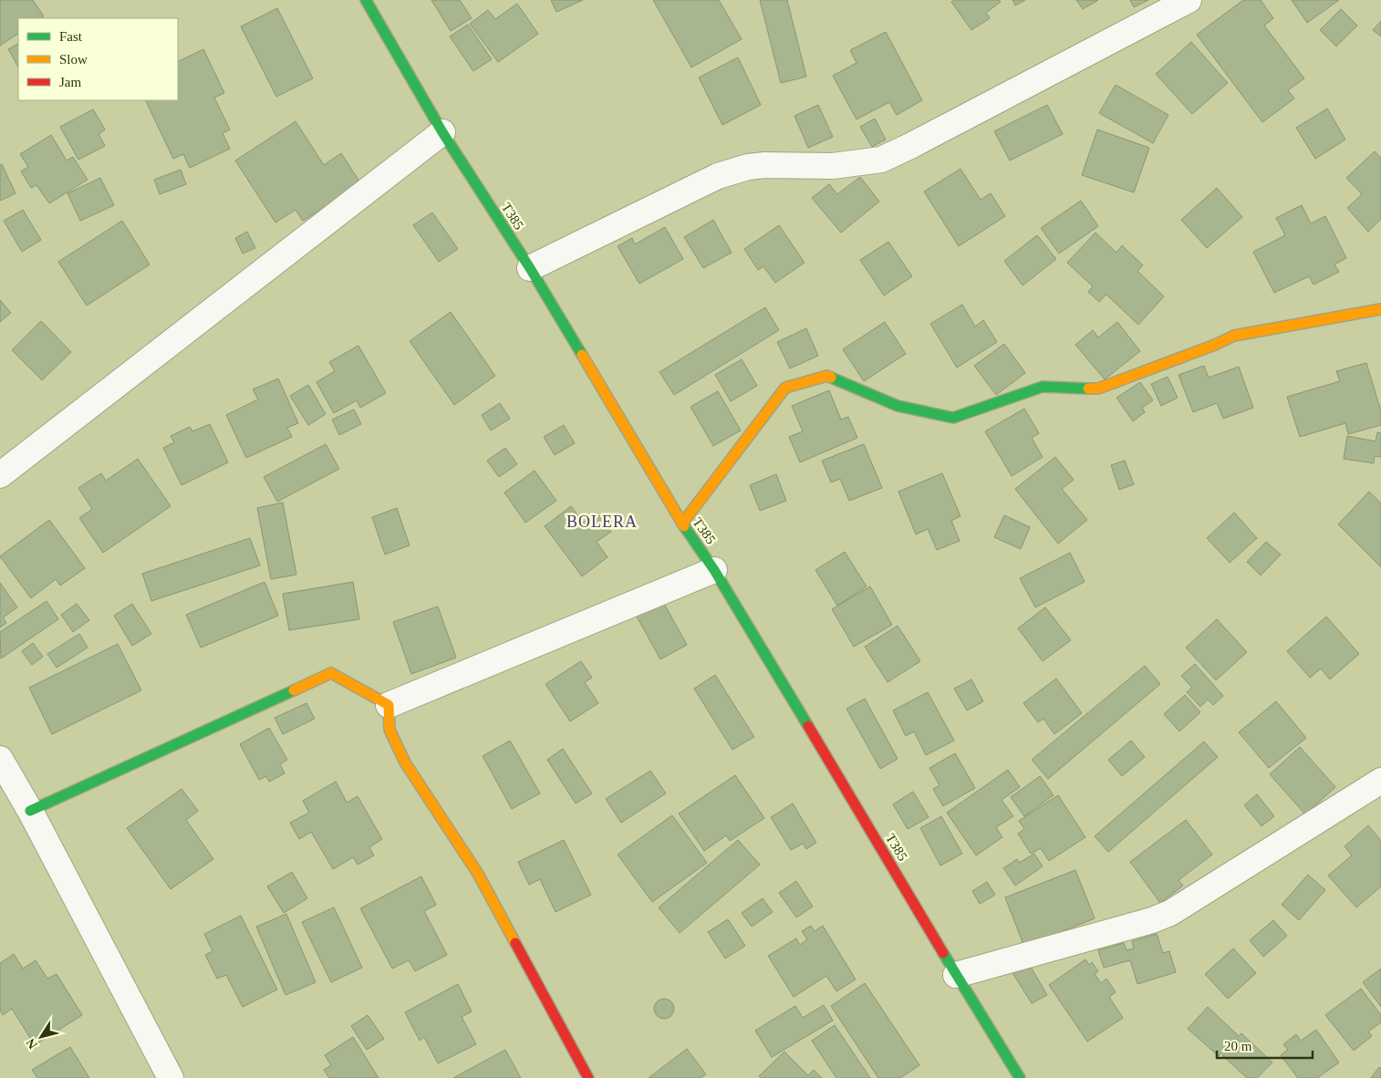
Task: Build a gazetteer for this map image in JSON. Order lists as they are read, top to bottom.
{
  "streets": {
    "street": ["T385"]
  },
  "districts": ["BOLERA"],
  "legend": ["Fast", "Slow", "Jam"],
  "scale_bar": "20 m",
  "north": "bottom left"
}
